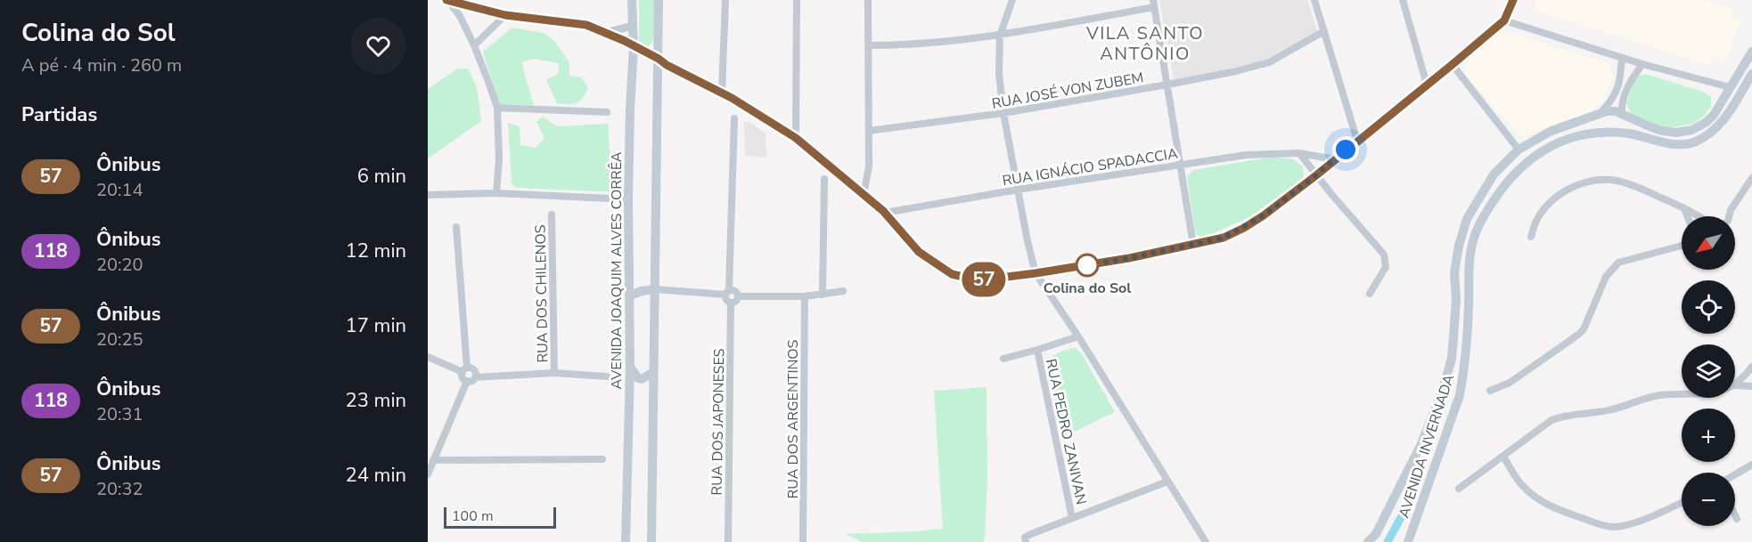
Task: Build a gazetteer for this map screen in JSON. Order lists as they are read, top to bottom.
{
  "streets": {
    "main road": ["AVENIDA JOAQUIM ALVES CORRÊA", "AVENIDA INVERNADA"],
    "street": [
      "RUA JOSÉ VON ZUBEM",
      "RUA IGNÁCIO SPADACCIA",
      "RUA DOS CHILENOS",
      "RUA DOS ARGENTINOS",
      "RUA DOS JAPONESES",
      "RUA PEDRO ZANIVAN"
    ]
  },
  "districts": ["VILA SANTO ANTÔNIO"],
  "places": ["Colina do Sol"],
  "lines": ["bus line 57"],
  "scale_bar": "100 m",
  "north": "bottom left",
  "page": {
    "heading": [
      ["Colina do Sol", "A pé · 4 min · 260 m"],
      "Partidas"
    ],
    "on_map": "57",
    "list": [
      {
        "mark": "57",
        "name": "Ônibus",
        "note": "20:14",
        "value": "6 min"
      },
      {
        "mark": "118",
        "name": "Ônibus",
        "note": "20:20",
        "value": "12 min"
      },
      {
        "mark": "57",
        "name": "Ônibus",
        "note": "20:25",
        "value": "17 min"
      },
      {
        "mark": "118",
        "name": "Ônibus",
        "note": "20:31",
        "value": "23 min"
      },
      {
        "mark": "57",
        "name": "Ônibus",
        "note": "20:32",
        "value": "24 min"
      }
    ],
    "map_buttons": ["+", "−"],
    "scale": "100 m"
  }
}
